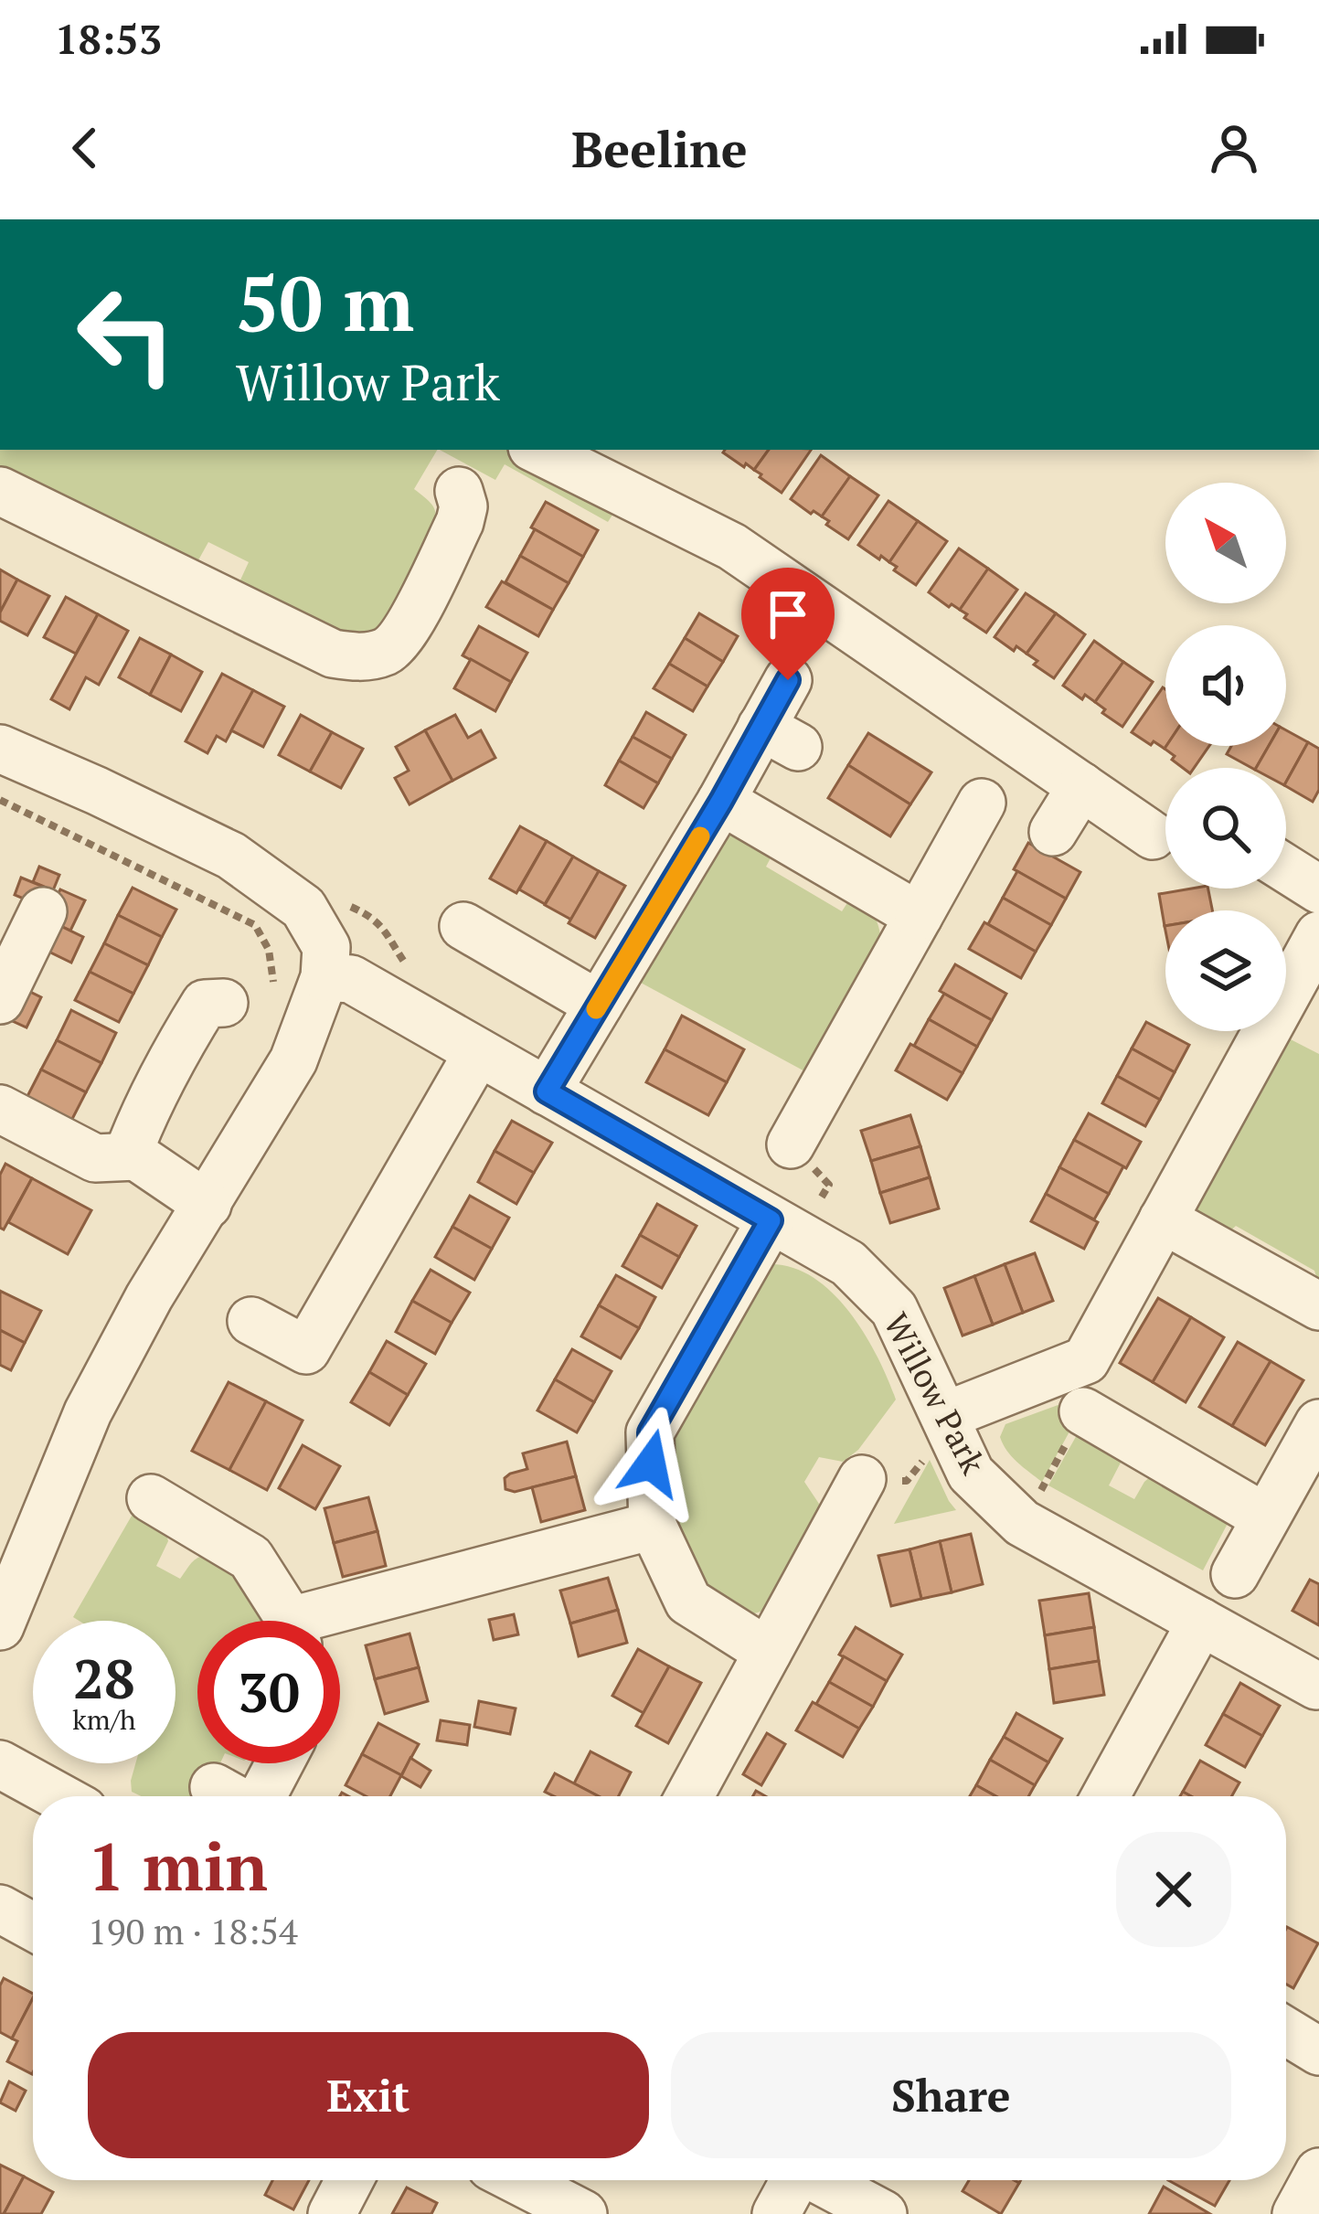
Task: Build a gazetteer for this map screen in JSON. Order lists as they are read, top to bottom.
{
  "streets": {
    "street": ["Willow Park"]
  },
  "north": "top left",
  "page": {
    "status": "18:53",
    "header": "Beeline",
    "turn": ["50 m", "Willow Park"],
    "speed": "28 km/h",
    "limit": "30",
    "heading": ["1 min", "190 m · 18:54"],
    "buttons": ["Exit", "Share"]
  }
}
